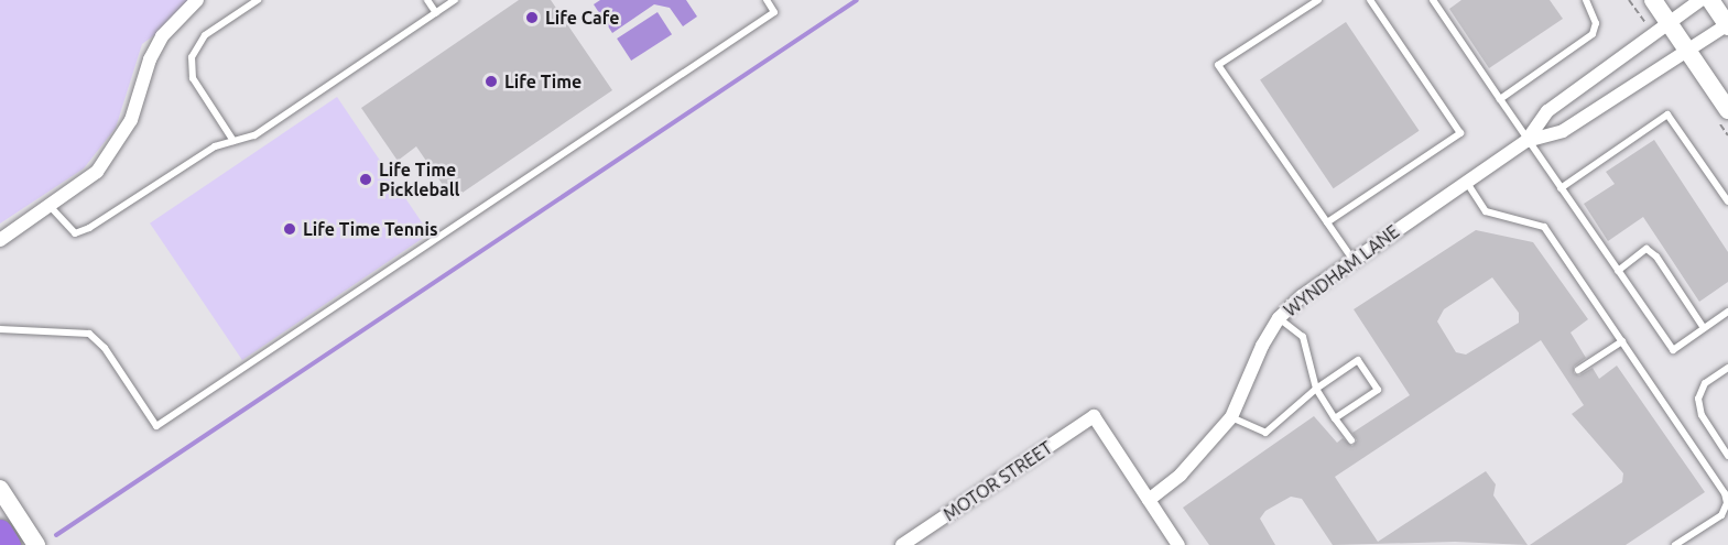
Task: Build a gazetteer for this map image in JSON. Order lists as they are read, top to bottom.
{
  "streets": {
    "street": ["WYNDHAM LANE", "MOTOR STREET"]
  },
  "crossings": [
    ["WYNDHAM LANE", "MOTOR STREET"]
  ],
  "places": [
    "Life Cafe",
    "Life Time",
    "Life Time Pickleball",
    "Life Time Tennis"
  ]
}
